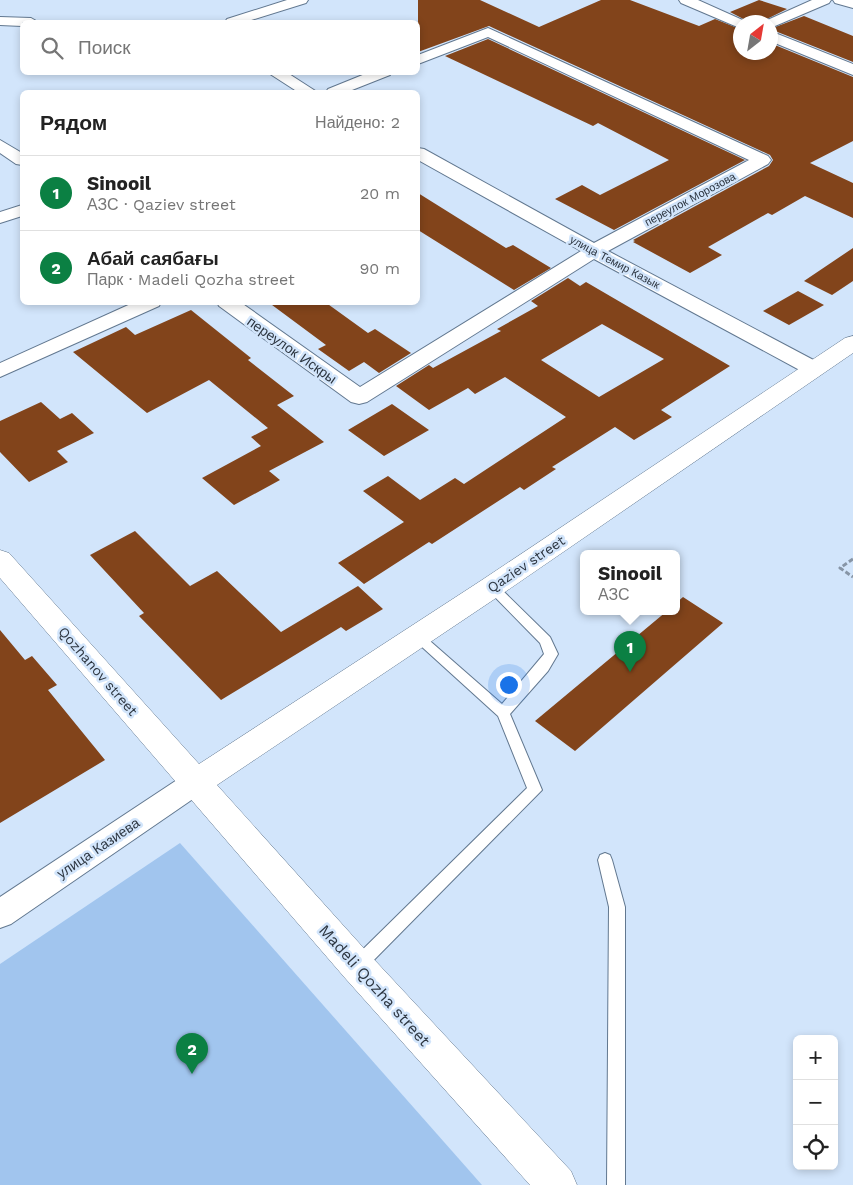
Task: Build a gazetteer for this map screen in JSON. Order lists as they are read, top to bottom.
{
  "streets": {
    "street": [
      "переулок Морозова",
      "улица Темир Казык",
      "переулок Искры",
      "Qaziev street",
      "Qozhanov street",
      "улица Казиева",
      "Madeli Qozha street"
    ]
  },
  "crossings": [
    ["переулок Морозова", "улица Темир Казык"],
    ["переулок Морозова", "переулок Искры"],
    ["улица Темир Казык", "Qaziev street"],
    ["Qaziev street", "Qozhanov street"],
    ["Qaziev street", "улица Казиева"],
    ["Qaziev street", "Madeli Qozha street"],
    ["Qozhanov street", "улица Казиева"],
    ["Qozhanov street", "Madeli Qozha street"],
    ["улица Казиева", "Madeli Qozha street"]
  ],
  "north": "top right",
  "page": {
    "search": "Поиск",
    "heading": ["Рядом", "Найдено: 2"],
    "list": [
      {
        "mark": "1",
        "name": "Sinooil",
        "note": "АЗС · Qaziev street",
        "value": "20 m"
      },
      {
        "mark": "2",
        "name": "Абай саябағы",
        "note": "Парк · Madeli Qozha street",
        "value": "90 m"
      }
    ],
    "popup": ["Sinooil", "АЗС"],
    "pins": ["1", "2"],
    "map_buttons": ["+", "−"]
  }
}
